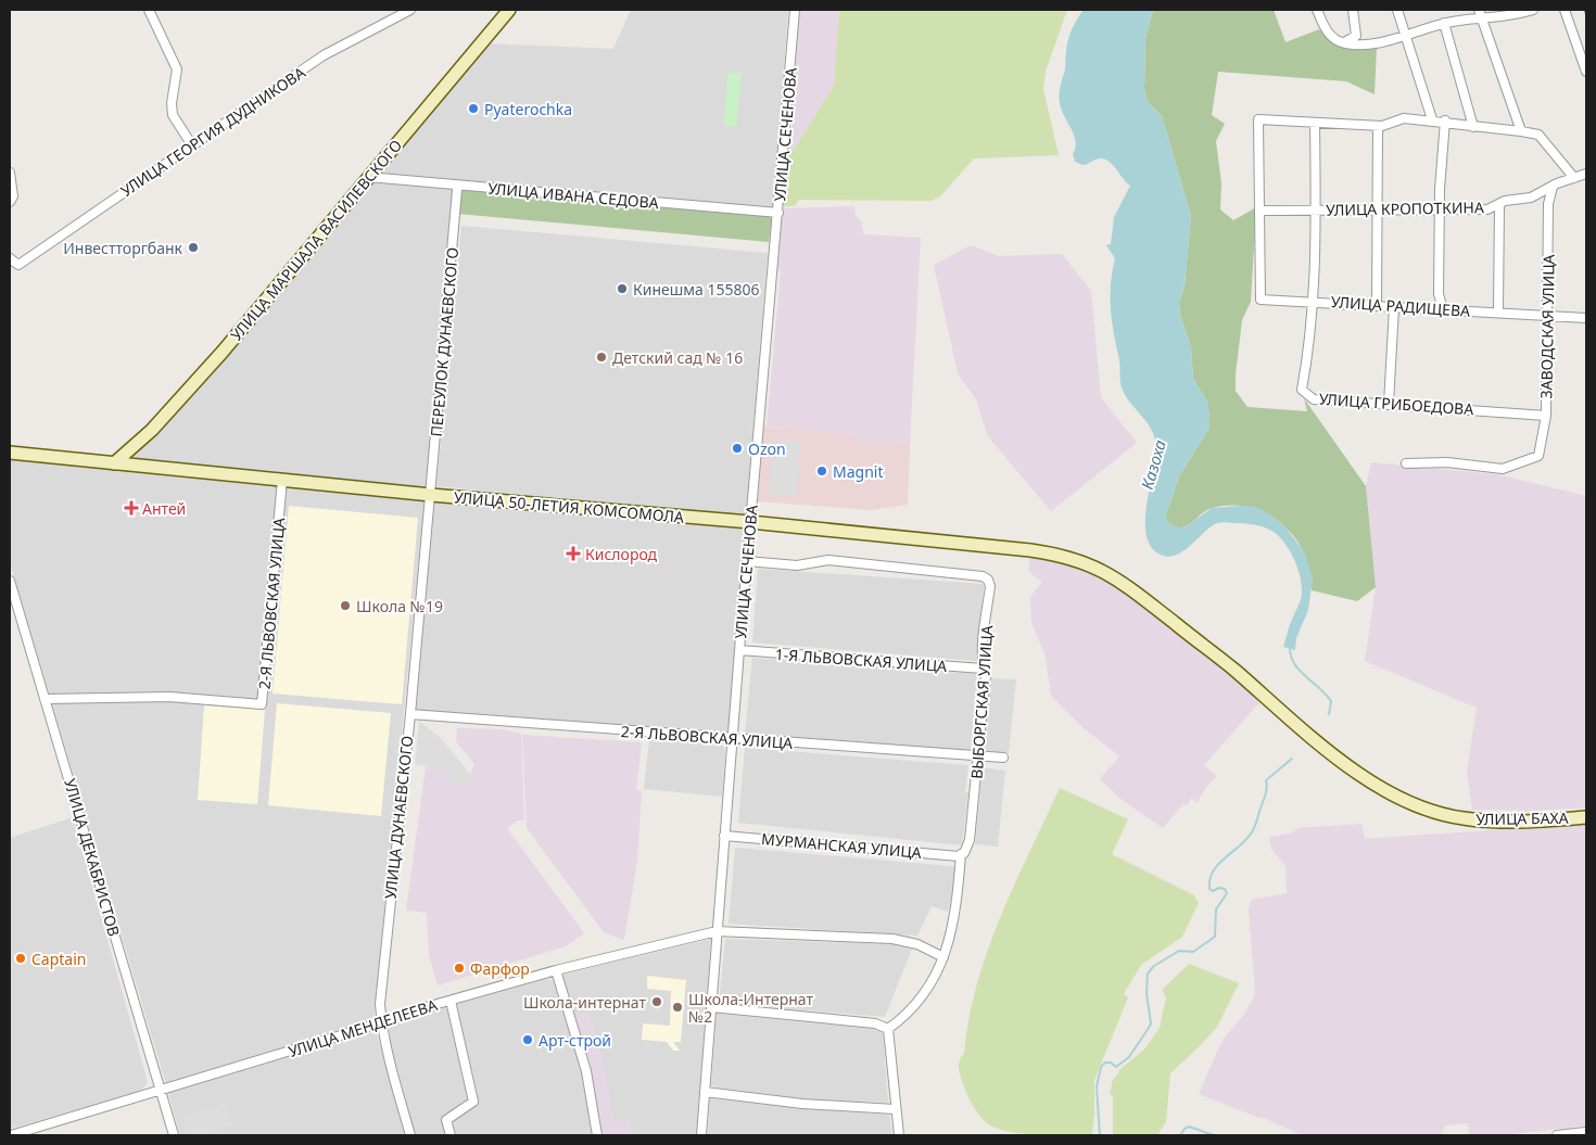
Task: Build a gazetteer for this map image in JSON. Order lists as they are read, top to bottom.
{
  "streets": {
    "main road": ["УЛИЦА МАРШАЛА ВАСИЛЕВСКОГО", "УЛИЦА 50-ЛЕТИЯ КОМСОМОЛА", "УЛИЦА БАХА"],
    "street": [
      "УЛИЦА ГЕОРГИЯ ДУДНИКОВА",
      "УЛИЦА СЕЧЕНОВА",
      "УЛИЦА ИВАНА СЕДОВА",
      "УЛИЦА КРОПОТКИНА",
      "УЛИЦА РАДИЩЕВА",
      "ЗАВОДСКАЯ УЛИЦА",
      "ПЕРЕУЛОК ДУНАЕВСКОГО",
      "УЛИЦА ГРИБОЕДОВА",
      "2-Я ЛЬВОВСКАЯ УЛИЦА",
      "1-Я ЛЬВОВСКАЯ УЛИЦА",
      "ВЫБОРГСКАЯ УЛИЦА",
      "УЛИЦА ДУНАЕВСКОГО",
      "МУРМАНСКАЯ УЛИЦА",
      "УЛИЦА ДЕКАБРИСТОВ",
      "УЛИЦА МЕНДЕЛЕЕВА"
    ]
  },
  "crossings": [
    ["УЛИЦА СЕЧЕНОВА", "УЛИЦА ИВАНА СЕДОВА"],
    ["УЛИЦА СЕЧЕНОВА", "УЛИЦА 50-ЛЕТИЯ КОМСОМОЛА"],
    ["УЛИЦА СЕЧЕНОВА", "2-Я ЛЬВОВСКАЯ УЛИЦА"],
    ["УЛИЦА СЕЧЕНОВА", "1-Я ЛЬВОВСКАЯ УЛИЦА"],
    ["УЛИЦА СЕЧЕНОВА", "ВЫБОРГСКАЯ УЛИЦА"],
    ["УЛИЦА СЕЧЕНОВА", "МУРМАНСКАЯ УЛИЦА"],
    ["УЛИЦА СЕЧЕНОВА", "УЛИЦА МЕНДЕЛЕЕВА"],
    ["УЛИЦА ИВАНА СЕДОВА", "УЛИЦА МАРШАЛА ВАСИЛЕВСКОГО"],
    ["УЛИЦА КРОПОТКИНА", "УЛИЦА РАДИЩЕВА"],
    ["УЛИЦА КРОПОТКИНА", "ЗАВОДСКАЯ УЛИЦА"],
    ["УЛИЦА МАРШАЛА ВАСИЛЕВСКОГО", "УЛИЦА 50-ЛЕТИЯ КОМСОМОЛА"],
    ["УЛИЦА РАДИЩЕВА", "ЗАВОДСКАЯ УЛИЦА"],
    ["УЛИЦА РАДИЩЕВА", "УЛИЦА ГРИБОЕДОВА"],
    ["ЗАВОДСКАЯ УЛИЦА", "УЛИЦА ГРИБОЕДОВА"],
    ["ПЕРЕУЛОК ДУНАЕВСКОГО", "УЛИЦА 50-ЛЕТИЯ КОМСОМОЛА"],
    ["ПЕРЕУЛОК ДУНАЕВСКОГО", "УЛИЦА ДУНАЕВСКОГО"],
    ["УЛИЦА 50-ЛЕТИЯ КОМСОМОЛА", "2-Я ЛЬВОВСКАЯ УЛИЦА"],
    ["УЛИЦА 50-ЛЕТИЯ КОМСОМОЛА", "УЛИЦА ДУНАЕВСКОГО"],
    ["УЛИЦА 50-ЛЕТИЯ КОМСОМОЛА", "УЛИЦА БАХА"],
    ["2-Я ЛЬВОВСКАЯ УЛИЦА", "ВЫБОРГСКАЯ УЛИЦА"],
    ["2-Я ЛЬВОВСКАЯ УЛИЦА", "УЛИЦА ДУНАЕВСКОГО"],
    ["2-Я ЛЬВОВСКАЯ УЛИЦА", "УЛИЦА ДЕКАБРИСТОВ"],
    ["1-Я ЛЬВОВСКАЯ УЛИЦА", "ВЫБОРГСКАЯ УЛИЦА"],
    ["ВЫБОРГСКАЯ УЛИЦА", "МУРМАНСКАЯ УЛИЦА"],
    ["ВЫБОРГСКАЯ УЛИЦА", "УЛИЦА МЕНДЕЛЕЕВА"],
    ["УЛИЦА ДУНАЕВСКОГО", "УЛИЦА МЕНДЕЛЕЕВА"],
    ["УЛИЦА ДЕКАБРИСТОВ", "УЛИЦА МЕНДЕЛЕЕВА"]
  ],
  "water": ["Казоха"],
  "places": {
    "other": [
      "Pyaterochka",
      "Инвестторгбанк",
      "Кинешма 155806",
      "Детский сад № 16",
      "Ozon",
      "Magnit",
      "Школа №19",
      "Captain",
      "Фарфор",
      "Школа-интернат",
      "Школа-Интернат №2",
      "Арт-строй"
    ],
    "health": ["Антей", "Кислород"]
  }
}
